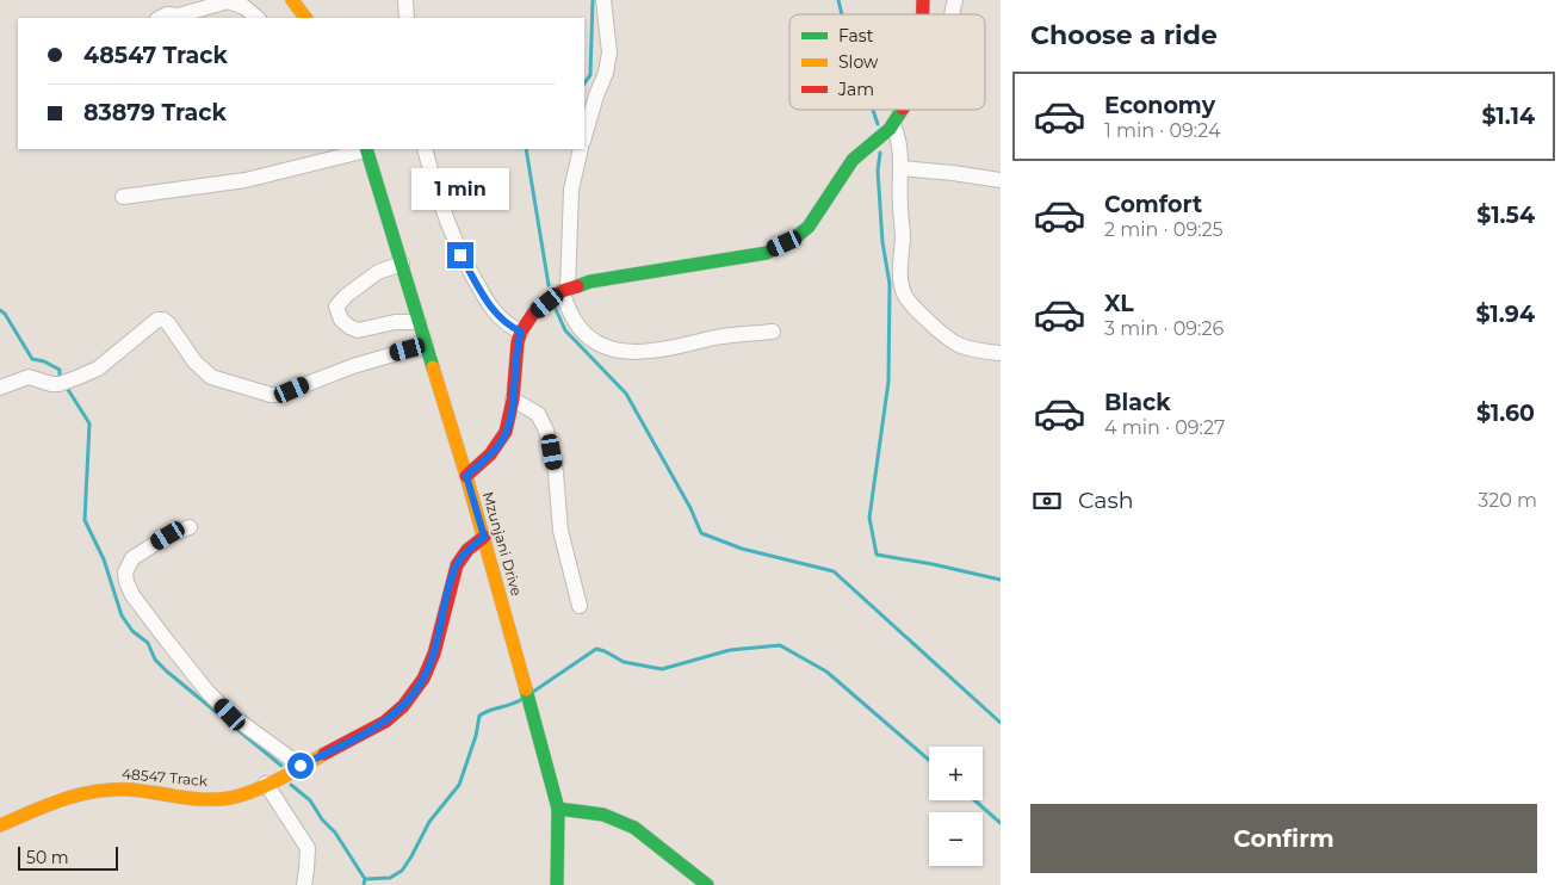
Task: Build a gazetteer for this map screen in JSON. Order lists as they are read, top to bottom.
{
  "streets": {
    "street": ["Mzunjani Drive", "48547 Track"]
  },
  "crossings": [
    ["Mzunjani Drive", "48547 Track"]
  ],
  "legend": ["Fast", "Slow", "Jam"],
  "scale_bar": "50 m",
  "page": {
    "heading": "Choose a ride",
    "banner": ["48547 Track", "83879 Track"],
    "list": [
      {
        "name": "Economy",
        "note": "1 min · 09:24",
        "value": "$1.14"
      },
      {
        "name": "Comfort",
        "note": "2 min · 09:25",
        "value": "$1.54"
      },
      {
        "name": "XL",
        "note": "3 min · 09:26",
        "value": "$1.94"
      },
      {
        "name": "Black",
        "note": "4 min · 09:27",
        "value": "$1.60"
      }
    ],
    "bubble": "1 min",
    "pay": ["Cash", "320 m"],
    "map_buttons": ["+", "−"],
    "buttons": "Confirm",
    "scale": "50 m"
  }
}
